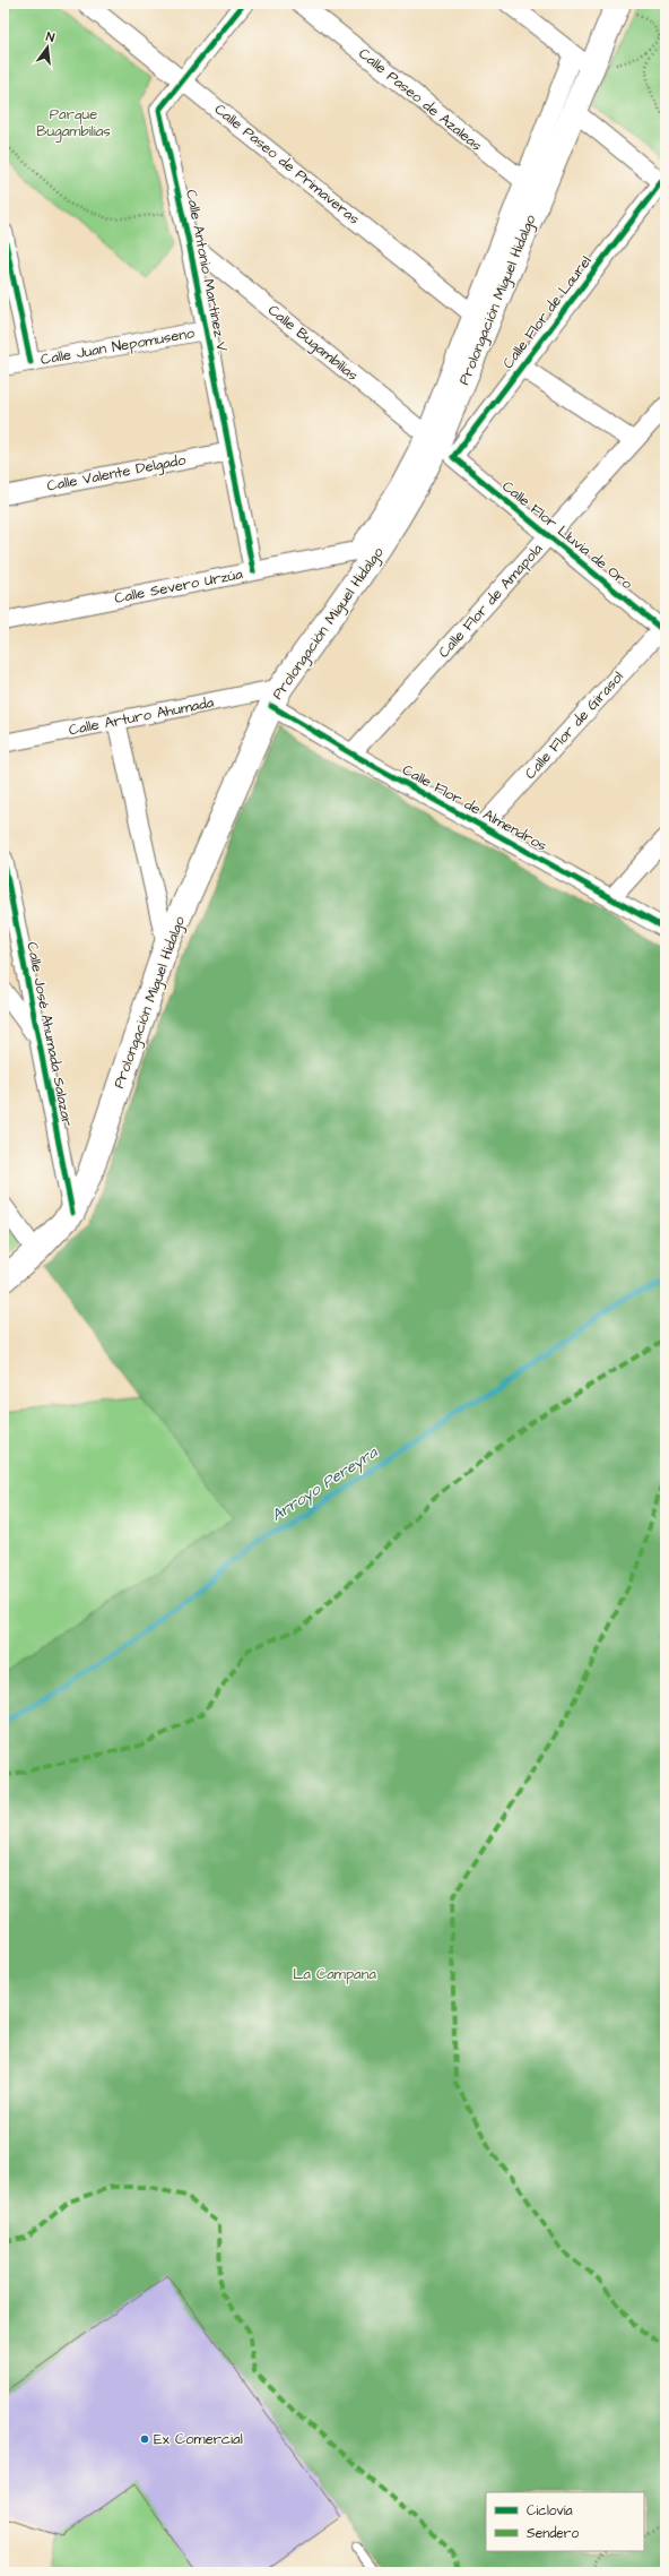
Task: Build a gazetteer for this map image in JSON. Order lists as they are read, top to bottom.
{
  "streets": {
    "main road": ["Prolongación Miguel Hidalgo"],
    "street": [
      "Calle Paseo de Azaleas",
      "Calle Paseo de Primaveras",
      "Calle Antonio Martínez V.",
      "Calle Flor de Laurel",
      "Calle Bugambilias",
      "Calle Juan Nepomuseno",
      "Calle Valente Delgado",
      "Calle Flor Lluvia de Oro",
      "Calle Severo Urzúa",
      "Calle Flor de Amapola",
      "Calle Arturo Ahumada",
      "Calle Flor de Girasol",
      "Calle Flor de Almendros",
      "Calle José Ahumada Salazar"
    ]
  },
  "crossings": [
    ["Calle Paseo de Azaleas", "Prolongación Miguel Hidalgo"],
    ["Calle Paseo de Primaveras", "Calle Antonio Martínez V."],
    ["Calle Paseo de Primaveras", "Prolongación Miguel Hidalgo"],
    ["Calle Antonio Martínez V.", "Calle Bugambilias"],
    ["Calle Antonio Martínez V.", "Calle Juan Nepomuseno"],
    ["Calle Antonio Martínez V.", "Calle Valente Delgado"],
    ["Calle Antonio Martínez V.", "Calle Severo Urzúa"],
    ["Prolongación Miguel Hidalgo", "Calle Flor de Laurel"],
    ["Prolongación Miguel Hidalgo", "Calle Bugambilias"],
    ["Prolongación Miguel Hidalgo", "Calle Flor Lluvia de Oro"],
    ["Prolongación Miguel Hidalgo", "Calle Severo Urzúa"],
    ["Prolongación Miguel Hidalgo", "Calle Arturo Ahumada"],
    ["Prolongación Miguel Hidalgo", "Calle Flor de Almendros"],
    ["Prolongación Miguel Hidalgo", "Calle José Ahumada Salazar"],
    ["Calle Flor de Laurel", "Calle Bugambilias"],
    ["Calle Flor de Laurel", "Calle Flor Lluvia de Oro"],
    ["Calle Flor de Laurel", "Calle Severo Urzúa"],
    ["Calle Bugambilias", "Calle Flor Lluvia de Oro"],
    ["Calle Flor Lluvia de Oro", "Calle Flor de Amapola"],
    ["Calle Flor Lluvia de Oro", "Calle Flor de Girasol"],
    ["Calle Flor de Amapola", "Calle Flor de Almendros"],
    ["Calle Arturo Ahumada", "Calle Flor de Almendros"],
    ["Calle Flor de Girasol", "Calle Flor de Almendros"]
  ],
  "water": ["Arroyo Pereyra"],
  "parks": ["Parque Bugambilias", "La Campana"],
  "places": ["Ex Comercial"],
  "legend": ["Ciclovía", "Sendero"],
  "north": "top"
}
